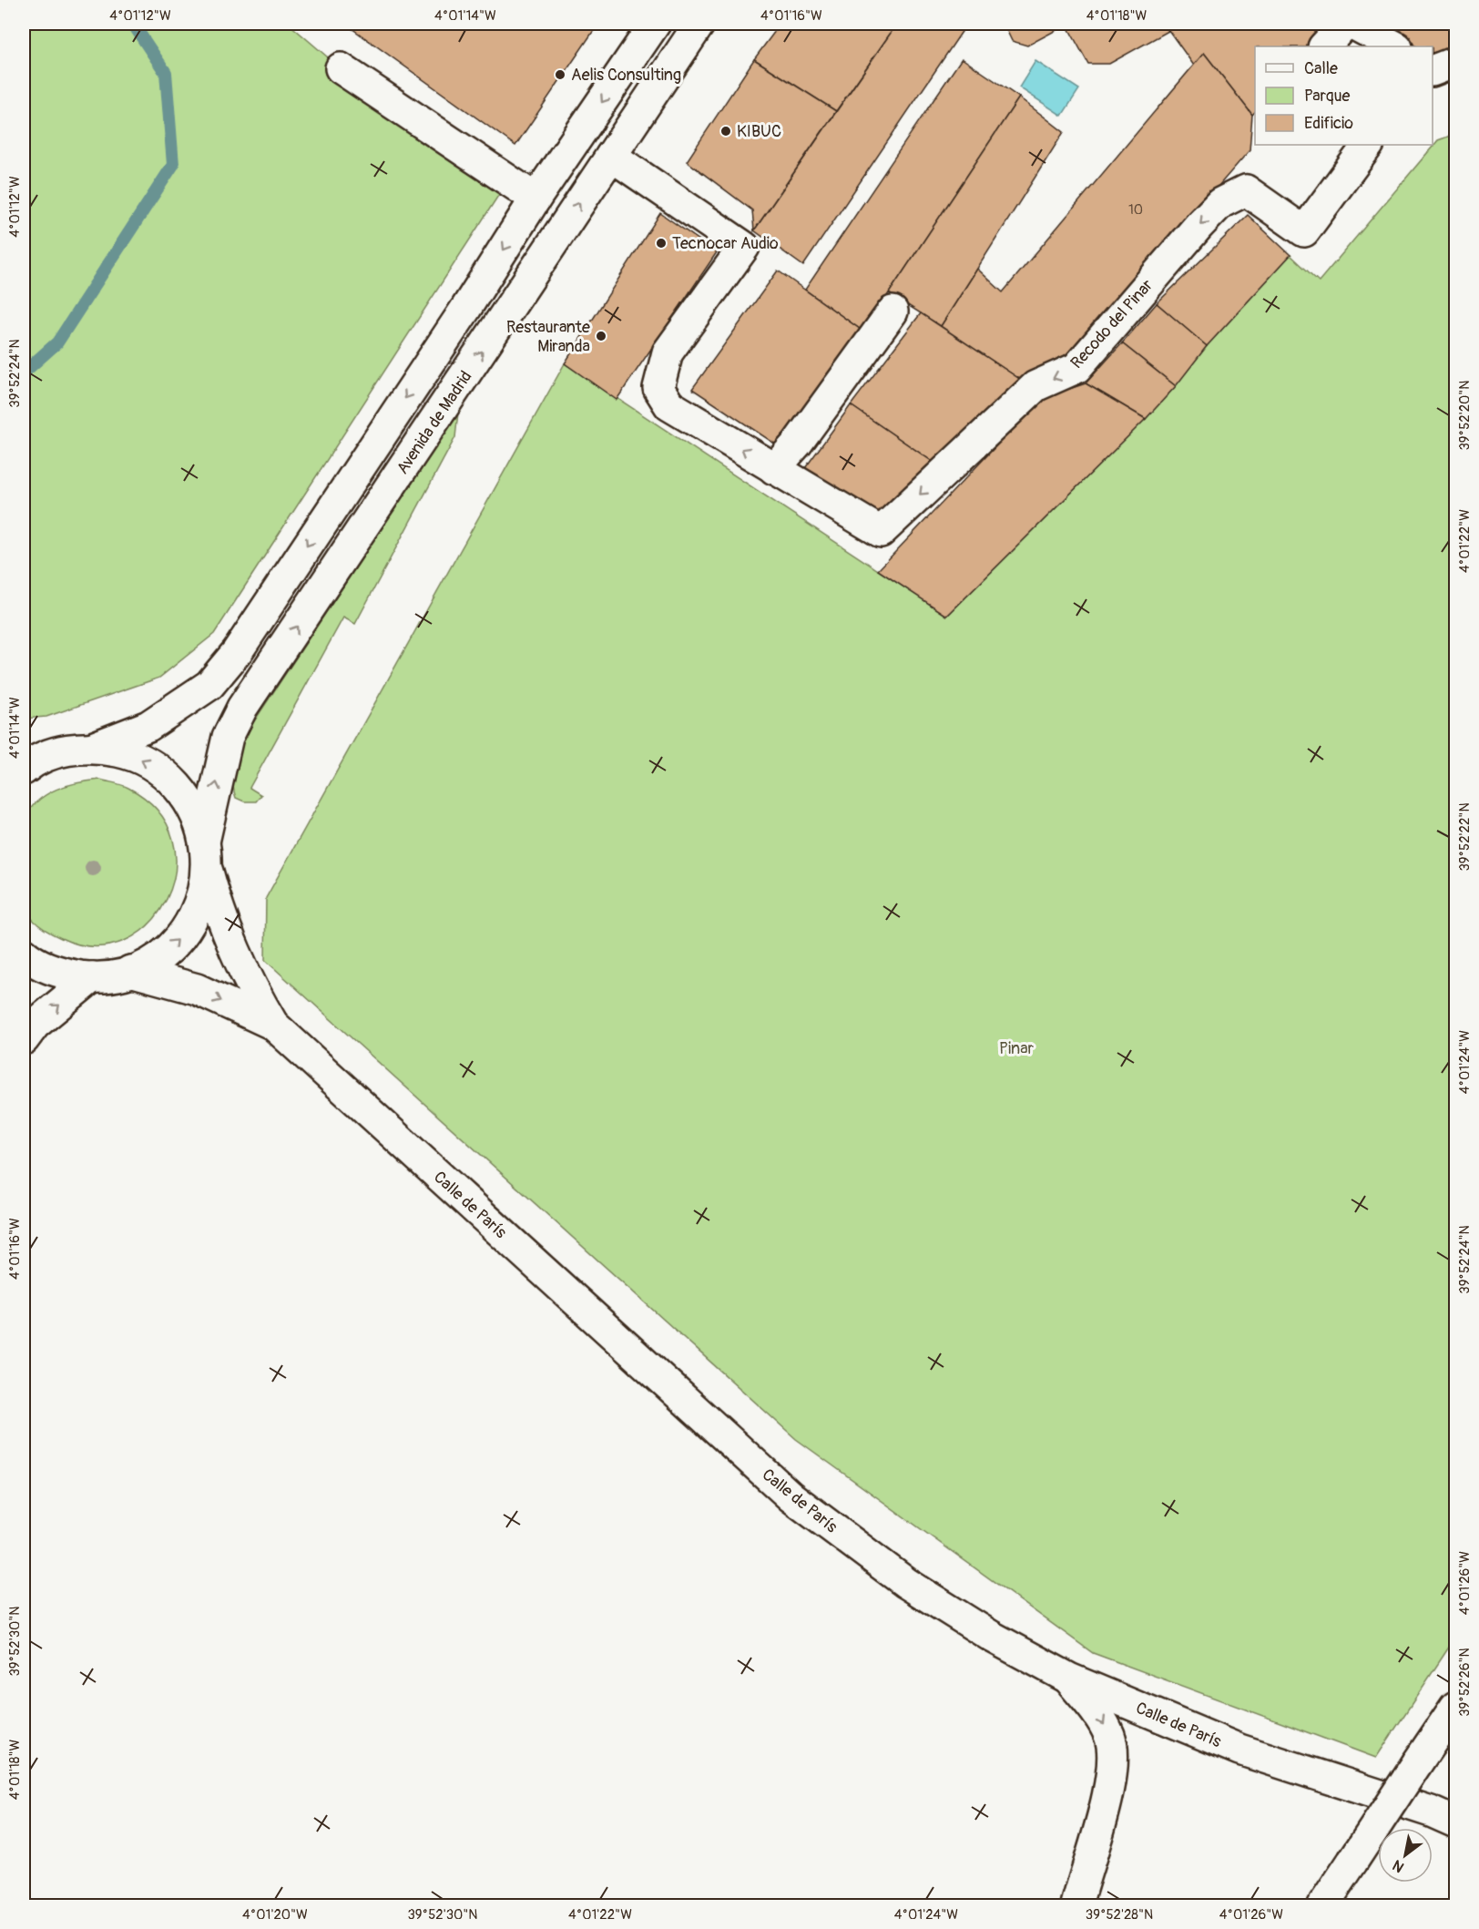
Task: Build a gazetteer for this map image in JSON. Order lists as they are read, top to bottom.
{
  "streets": {
    "main road": ["Recodo del Pinar", "Avenida de Madrid", "Calle de París"]
  },
  "crossings": [
    ["Recodo del Pinar", "Avenida de Madrid"],
    ["Avenida de Madrid", "Calle de París"]
  ],
  "parks": ["Pinar"],
  "places": [
    "Aelis Consulting",
    "KIBUC",
    "Tecnocar Audio",
    "Restaurante Miranda"
  ],
  "house_numbers": ["10"],
  "legend": ["Calle", "Parque", "Edificio"],
  "north": "bottom left",
  "coordinates": [
    "4°01'12\"W",
    "4°01'14\"W",
    "4°01'16\"W",
    "4°01'18\"W",
    "39°52'24\"N",
    "39°52'20\"N",
    "4°01'22\"W",
    "39°52'22\"N",
    "4°01'24\"W",
    "4°01'26\"W",
    "39°52'30\"N",
    "39°52'26\"N",
    "4°01'20\"W",
    "39°52'28\"N"
  ]
}
